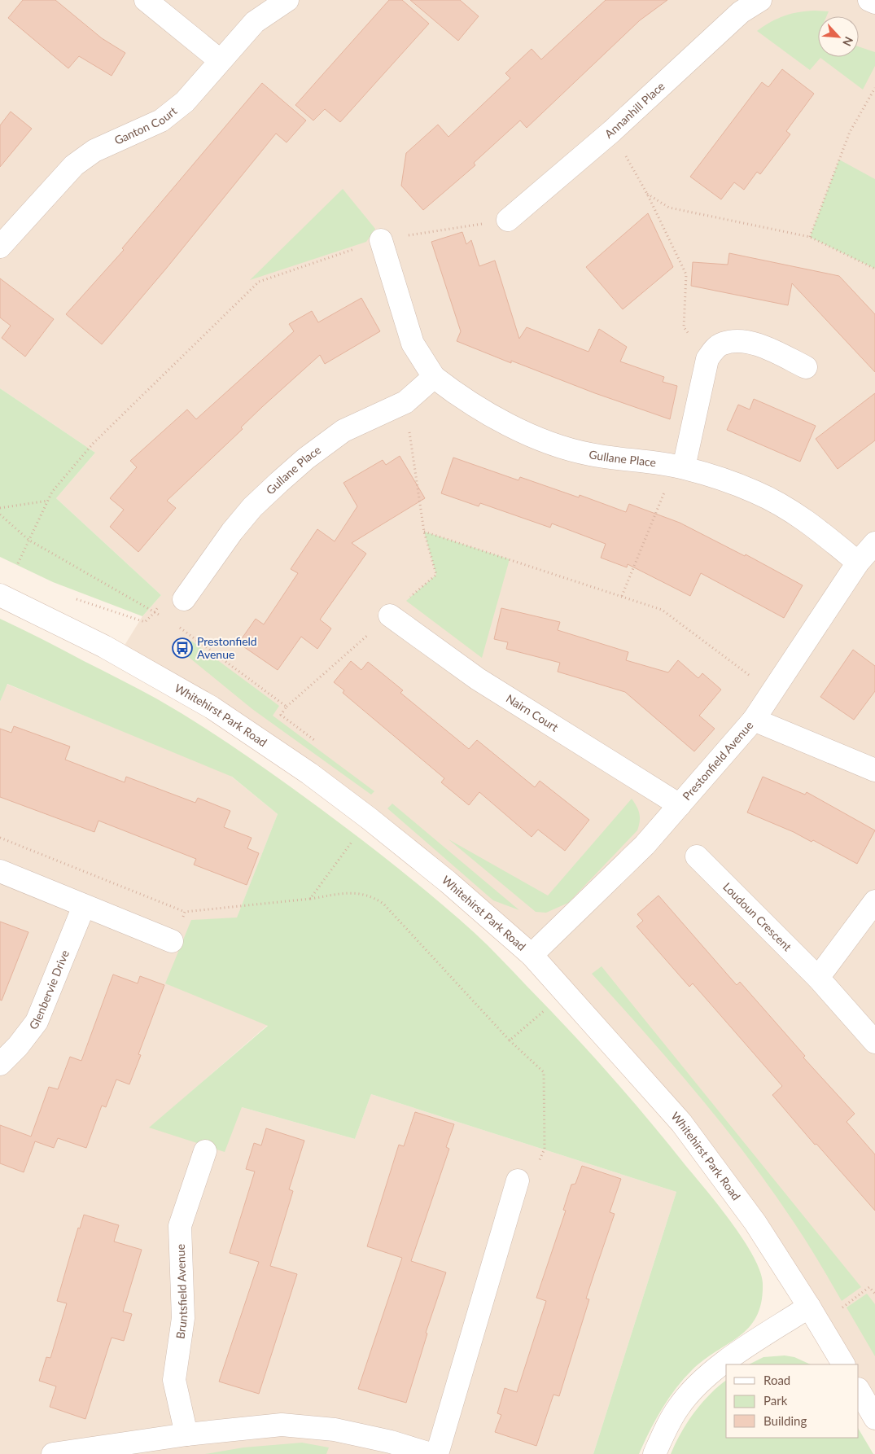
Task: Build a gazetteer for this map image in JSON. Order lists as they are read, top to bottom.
{
  "streets": {
    "street": [
      "Annanhill Place",
      "Ganton Court",
      "Gullane Place",
      "Nairn Court",
      "Whitehirst Park Road",
      "Prestonfield Avenue",
      "Loudoun Crescent",
      "Glenbervie Drive",
      "Bruntsfield Avenue"
    ]
  },
  "crossings": [
    ["Gullane Place", "Prestonfield Avenue"],
    ["Nairn Court", "Prestonfield Avenue"],
    ["Whitehirst Park Road", "Prestonfield Avenue"]
  ],
  "places": {
    "bus stop": ["Prestonfield Avenue"]
  },
  "legend": ["Road", "Park", "Building"],
  "north": "bottom right"
}
